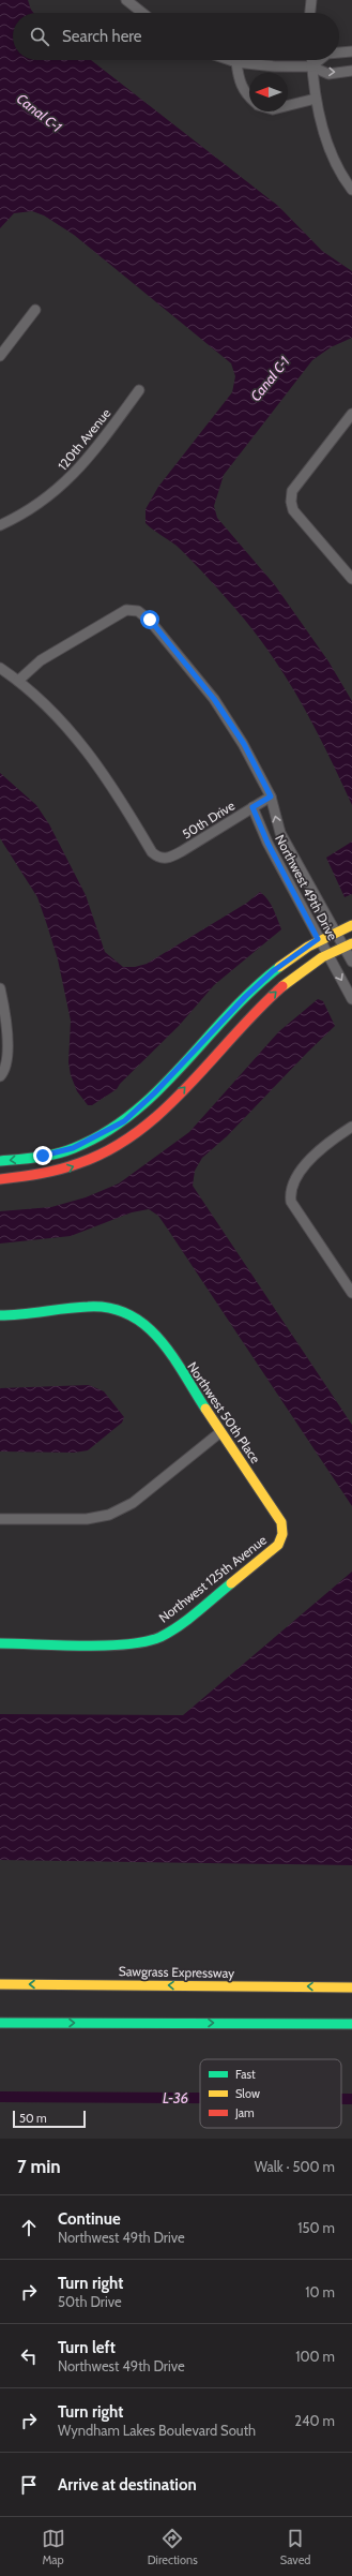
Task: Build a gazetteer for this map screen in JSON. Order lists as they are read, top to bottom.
{
  "streets": {
    "main road": ["Northwest 50th Place", "Northwest 125th Avenue", "Sawgrass Expressway"],
    "street": ["120th Avenue", "50th Drive", "Northwest 49th Drive"]
  },
  "crossings": [
    ["50th Drive", "Northwest 49th Drive"],
    ["Northwest 50th Place", "Northwest 125th Avenue"]
  ],
  "water": ["Canal C-1", "L-36"],
  "legend": ["Fast", "Slow", "Jam"],
  "scale_bar": "50 m",
  "north": "left",
  "page": {
    "search": "Search here",
    "scale": "50 m",
    "heading": ["7 min", "Walk · 500 m"],
    "list": [
      ["Continue", "Northwest 49th Drive", "150 m"],
      ["Turn right", "50th Drive", "10 m"],
      ["Turn left", "Northwest 49th Drive", "100 m"],
      ["Turn right", "Wyndham Lakes Boulevard South", "240 m"],
      "Arrive at destination"
    ],
    "nav": ["Map", "Directions", "Saved"]
  }
}
